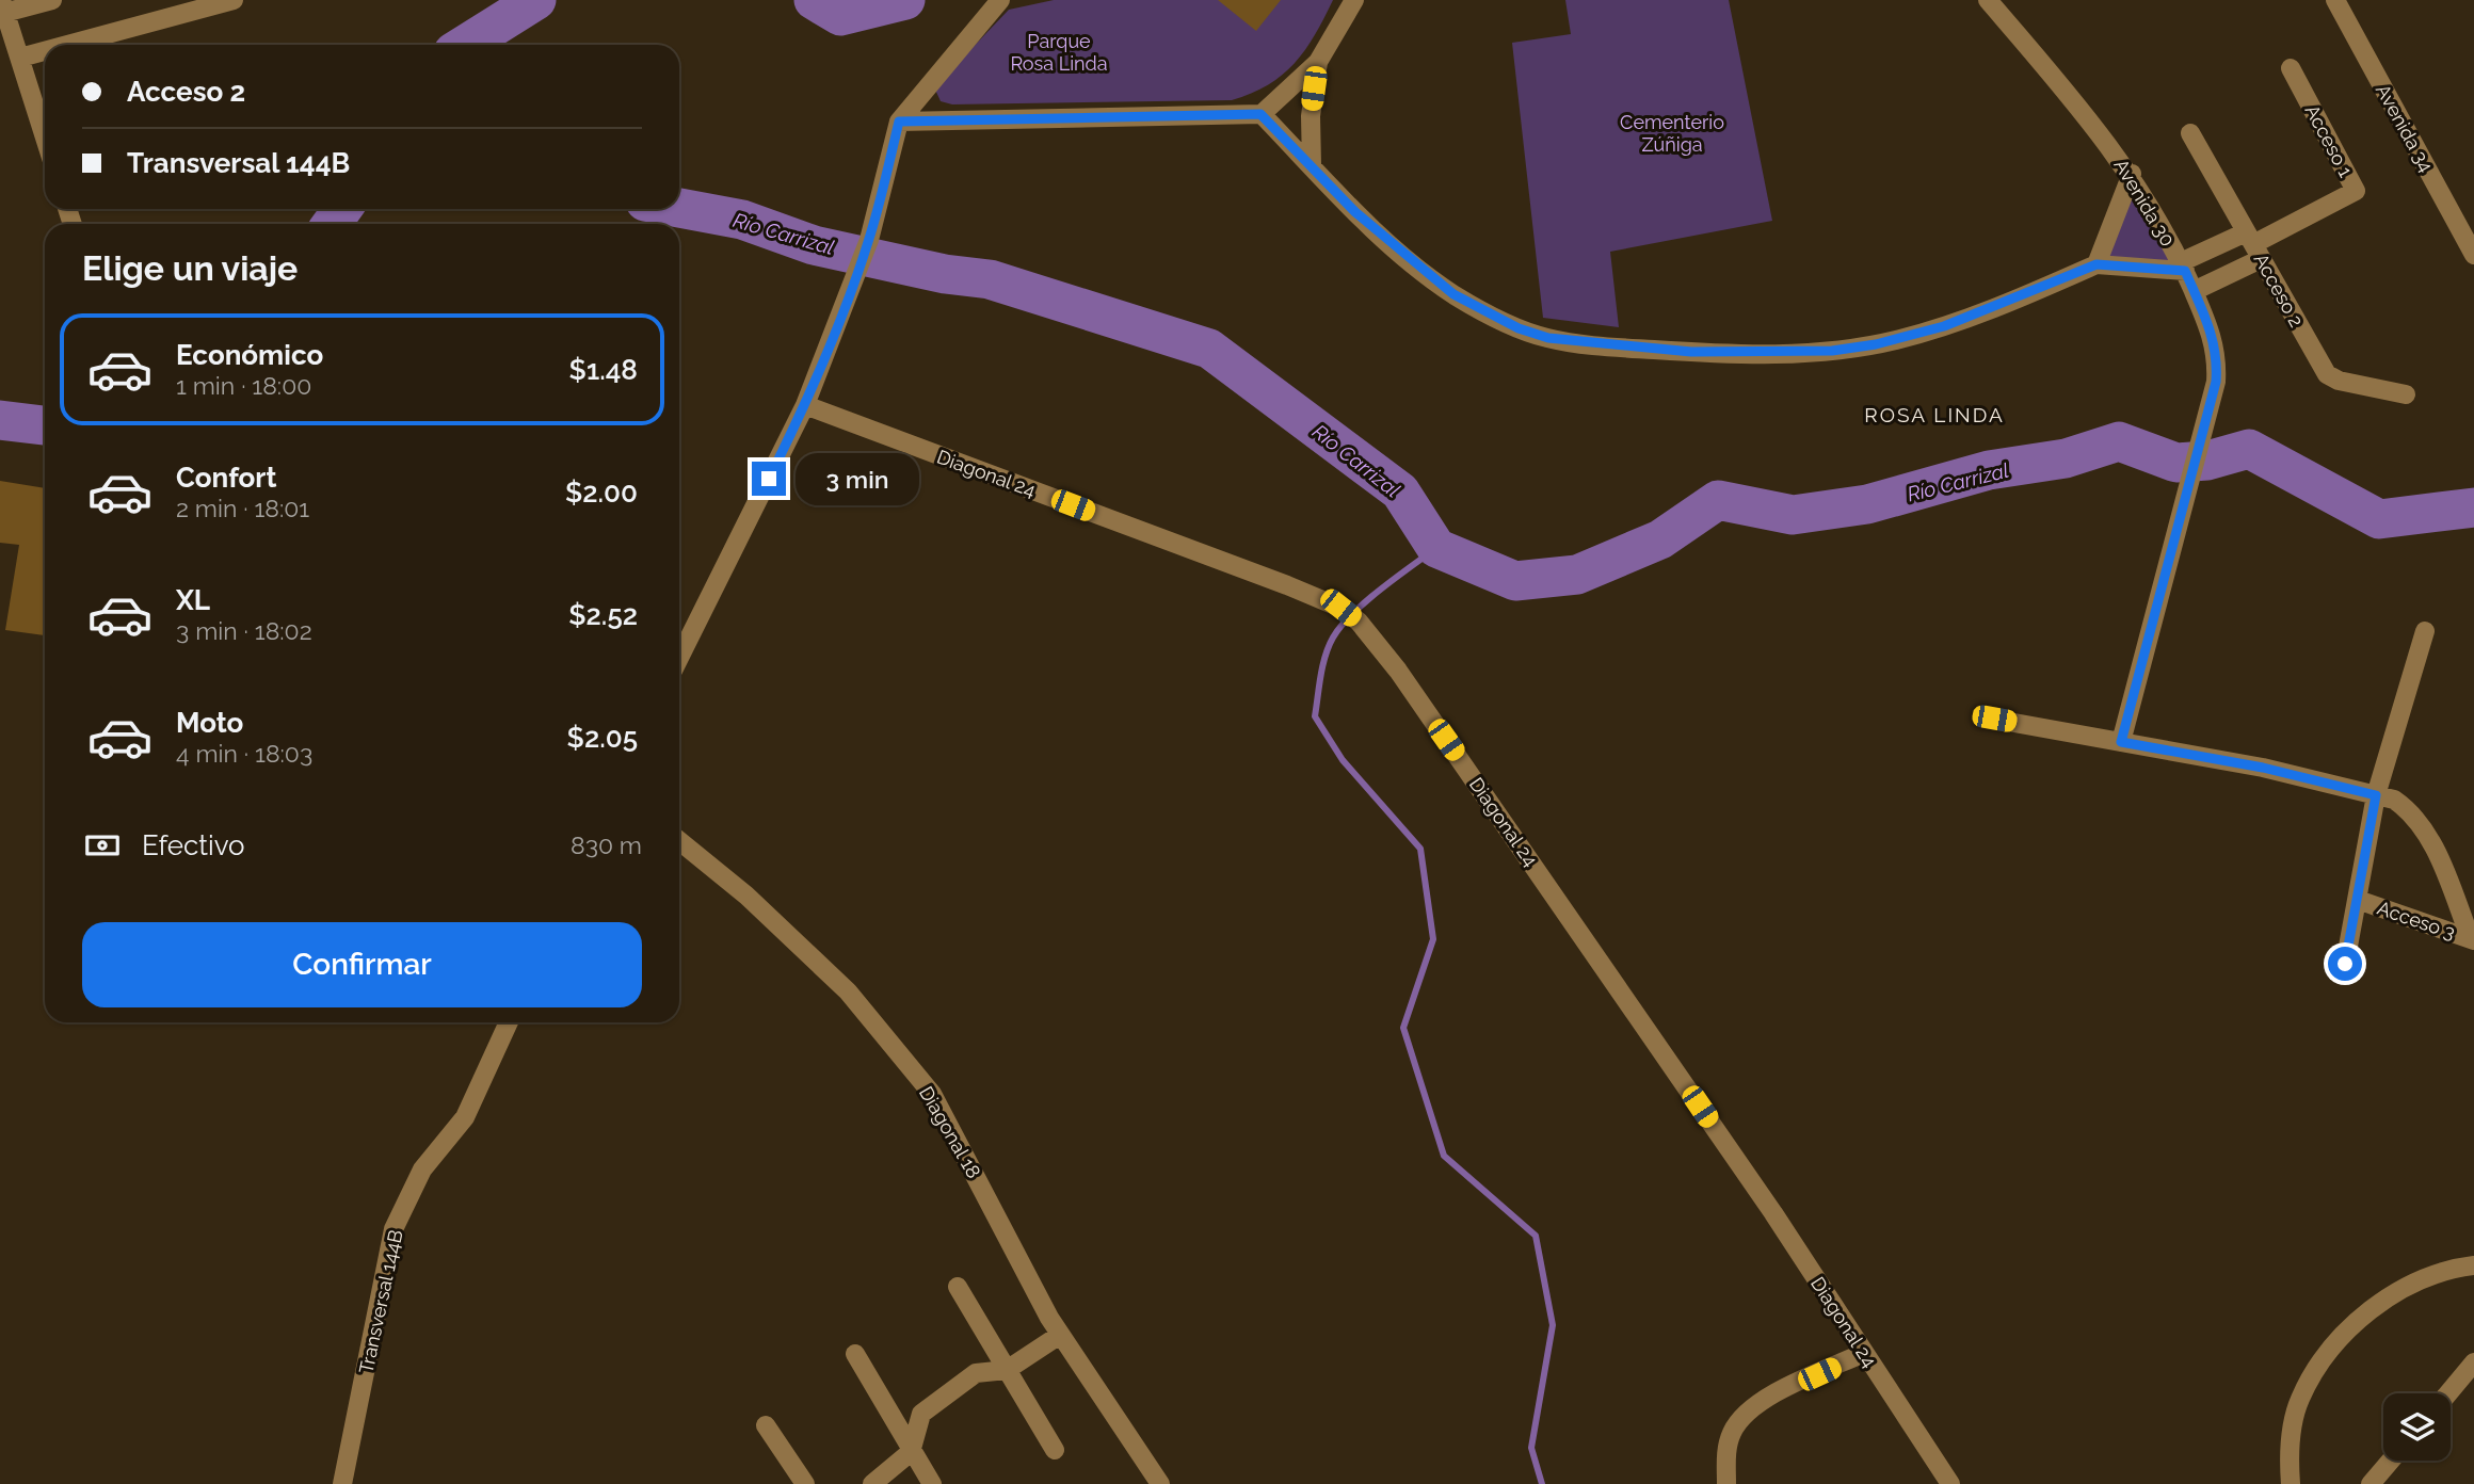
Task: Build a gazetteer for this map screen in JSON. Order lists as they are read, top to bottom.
{
  "streets": {
    "street": [
      "Avenida 34",
      "Acceso 1",
      "Avenida 30",
      "Acceso 2",
      "Diagonal 24",
      "Acceso 3",
      "Diagonal 18",
      "Transversal 144B"
    ]
  },
  "crossings": [
    ["Acceso 1", "Avenida 30"],
    ["Acceso 1", "Acceso 2"]
  ],
  "districts": ["ROSA LINDA"],
  "water": ["Río Carrizal"],
  "parks": ["Parque Rosa Linda", "Cementerio Zúñiga"],
  "page": {
    "banner": ["Acceso 2", "Transversal 144B"],
    "heading": "Elige un viaje",
    "list": [
      {
        "name": "Económico",
        "note": "1 min · 18:00",
        "value": "$1.48"
      },
      {
        "name": "Confort",
        "note": "2 min · 18:01",
        "value": "$2.00"
      },
      {
        "name": "XL",
        "note": "3 min · 18:02",
        "value": "$2.52"
      },
      {
        "name": "Moto",
        "note": "4 min · 18:03",
        "value": "$2.05"
      }
    ],
    "bubble": "3 min",
    "pay": ["Efectivo", "830 m"],
    "buttons": "Confirmar"
  }
}
